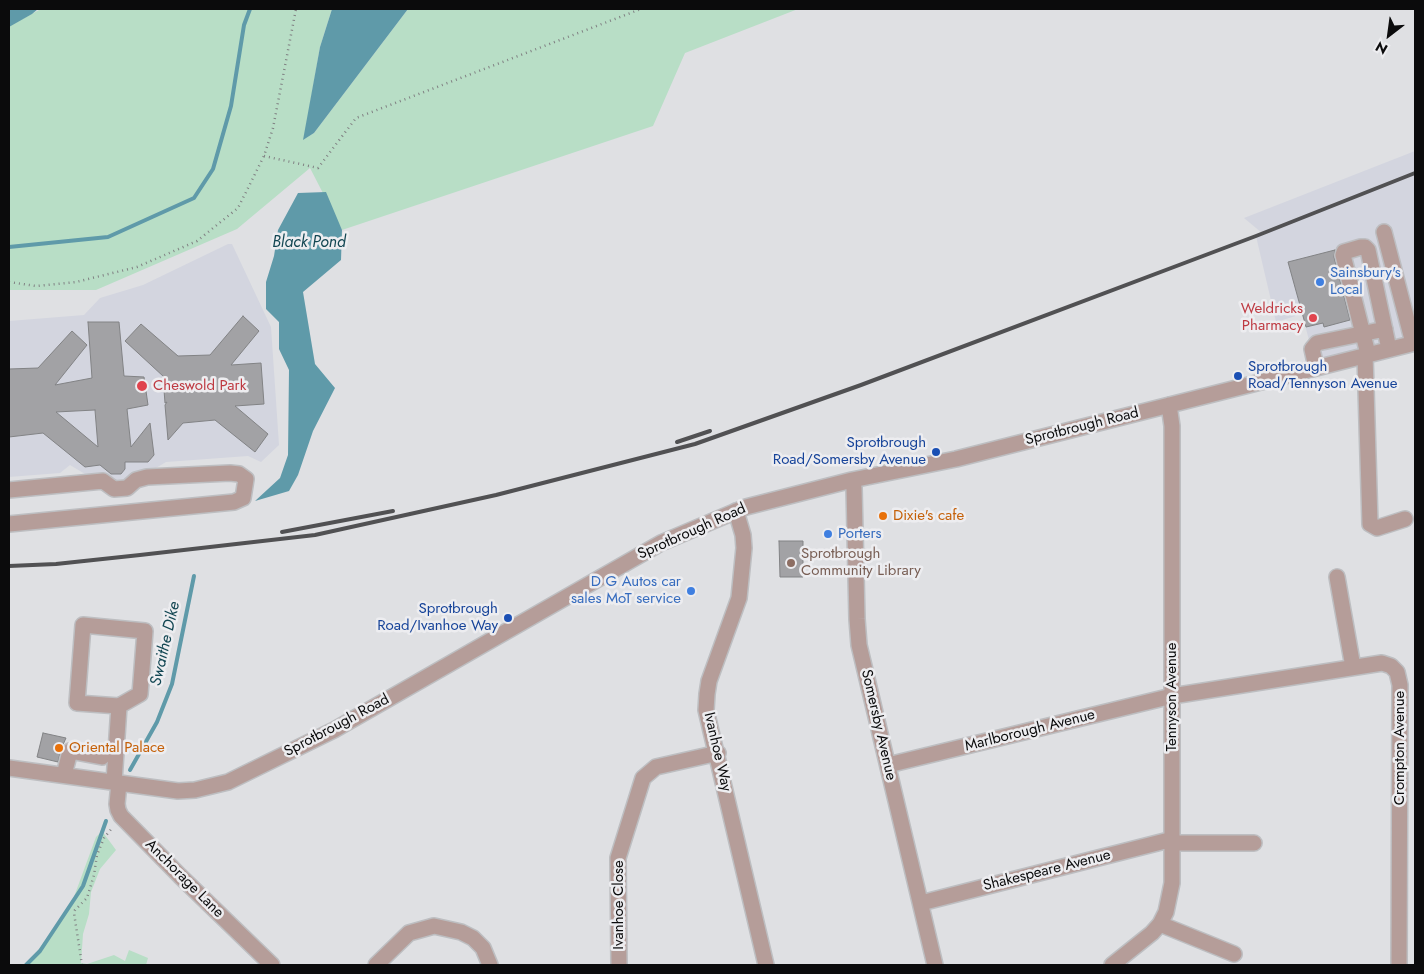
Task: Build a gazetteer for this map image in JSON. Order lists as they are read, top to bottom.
{
  "streets": {
    "street": [
      "Sprotbrough Road",
      "Tennyson Avenue",
      "Somersby Avenue",
      "Marlborough Avenue",
      "Crompton Avenue",
      "Ivanhoe Way",
      "Shakespeare Avenue",
      "Anchorage Lane",
      "Ivanhoe Close"
    ]
  },
  "crossings": [
    ["Sprotbrough Road", "Tennyson Avenue"],
    ["Sprotbrough Road", "Somersby Avenue"],
    ["Sprotbrough Road", "Ivanhoe Way"],
    ["Tennyson Avenue", "Marlborough Avenue"],
    ["Tennyson Avenue", "Crompton Avenue"],
    ["Tennyson Avenue", "Shakespeare Avenue"],
    ["Somersby Avenue", "Marlborough Avenue"],
    ["Somersby Avenue", "Shakespeare Avenue"],
    ["Marlborough Avenue", "Crompton Avenue"],
    ["Ivanhoe Way", "Ivanhoe Close"]
  ],
  "water": ["Black Pond", "Swaithe Dike"],
  "places": [
    "Sainsbury's Local",
    "Weldricks Pharmacy",
    "Sprotbrough Road/Tennyson Avenue",
    "Cheswold Park",
    "Sprotbrough Road/Somersby Avenue",
    "Dixie's cafe",
    "Porters",
    "Sprotbrough Community Library",
    "D G Autos car sales MoT service",
    "Sprotbrough Road/Ivanhoe Way",
    "Oriental Palace"
  ],
  "north": "bottom left"
}
